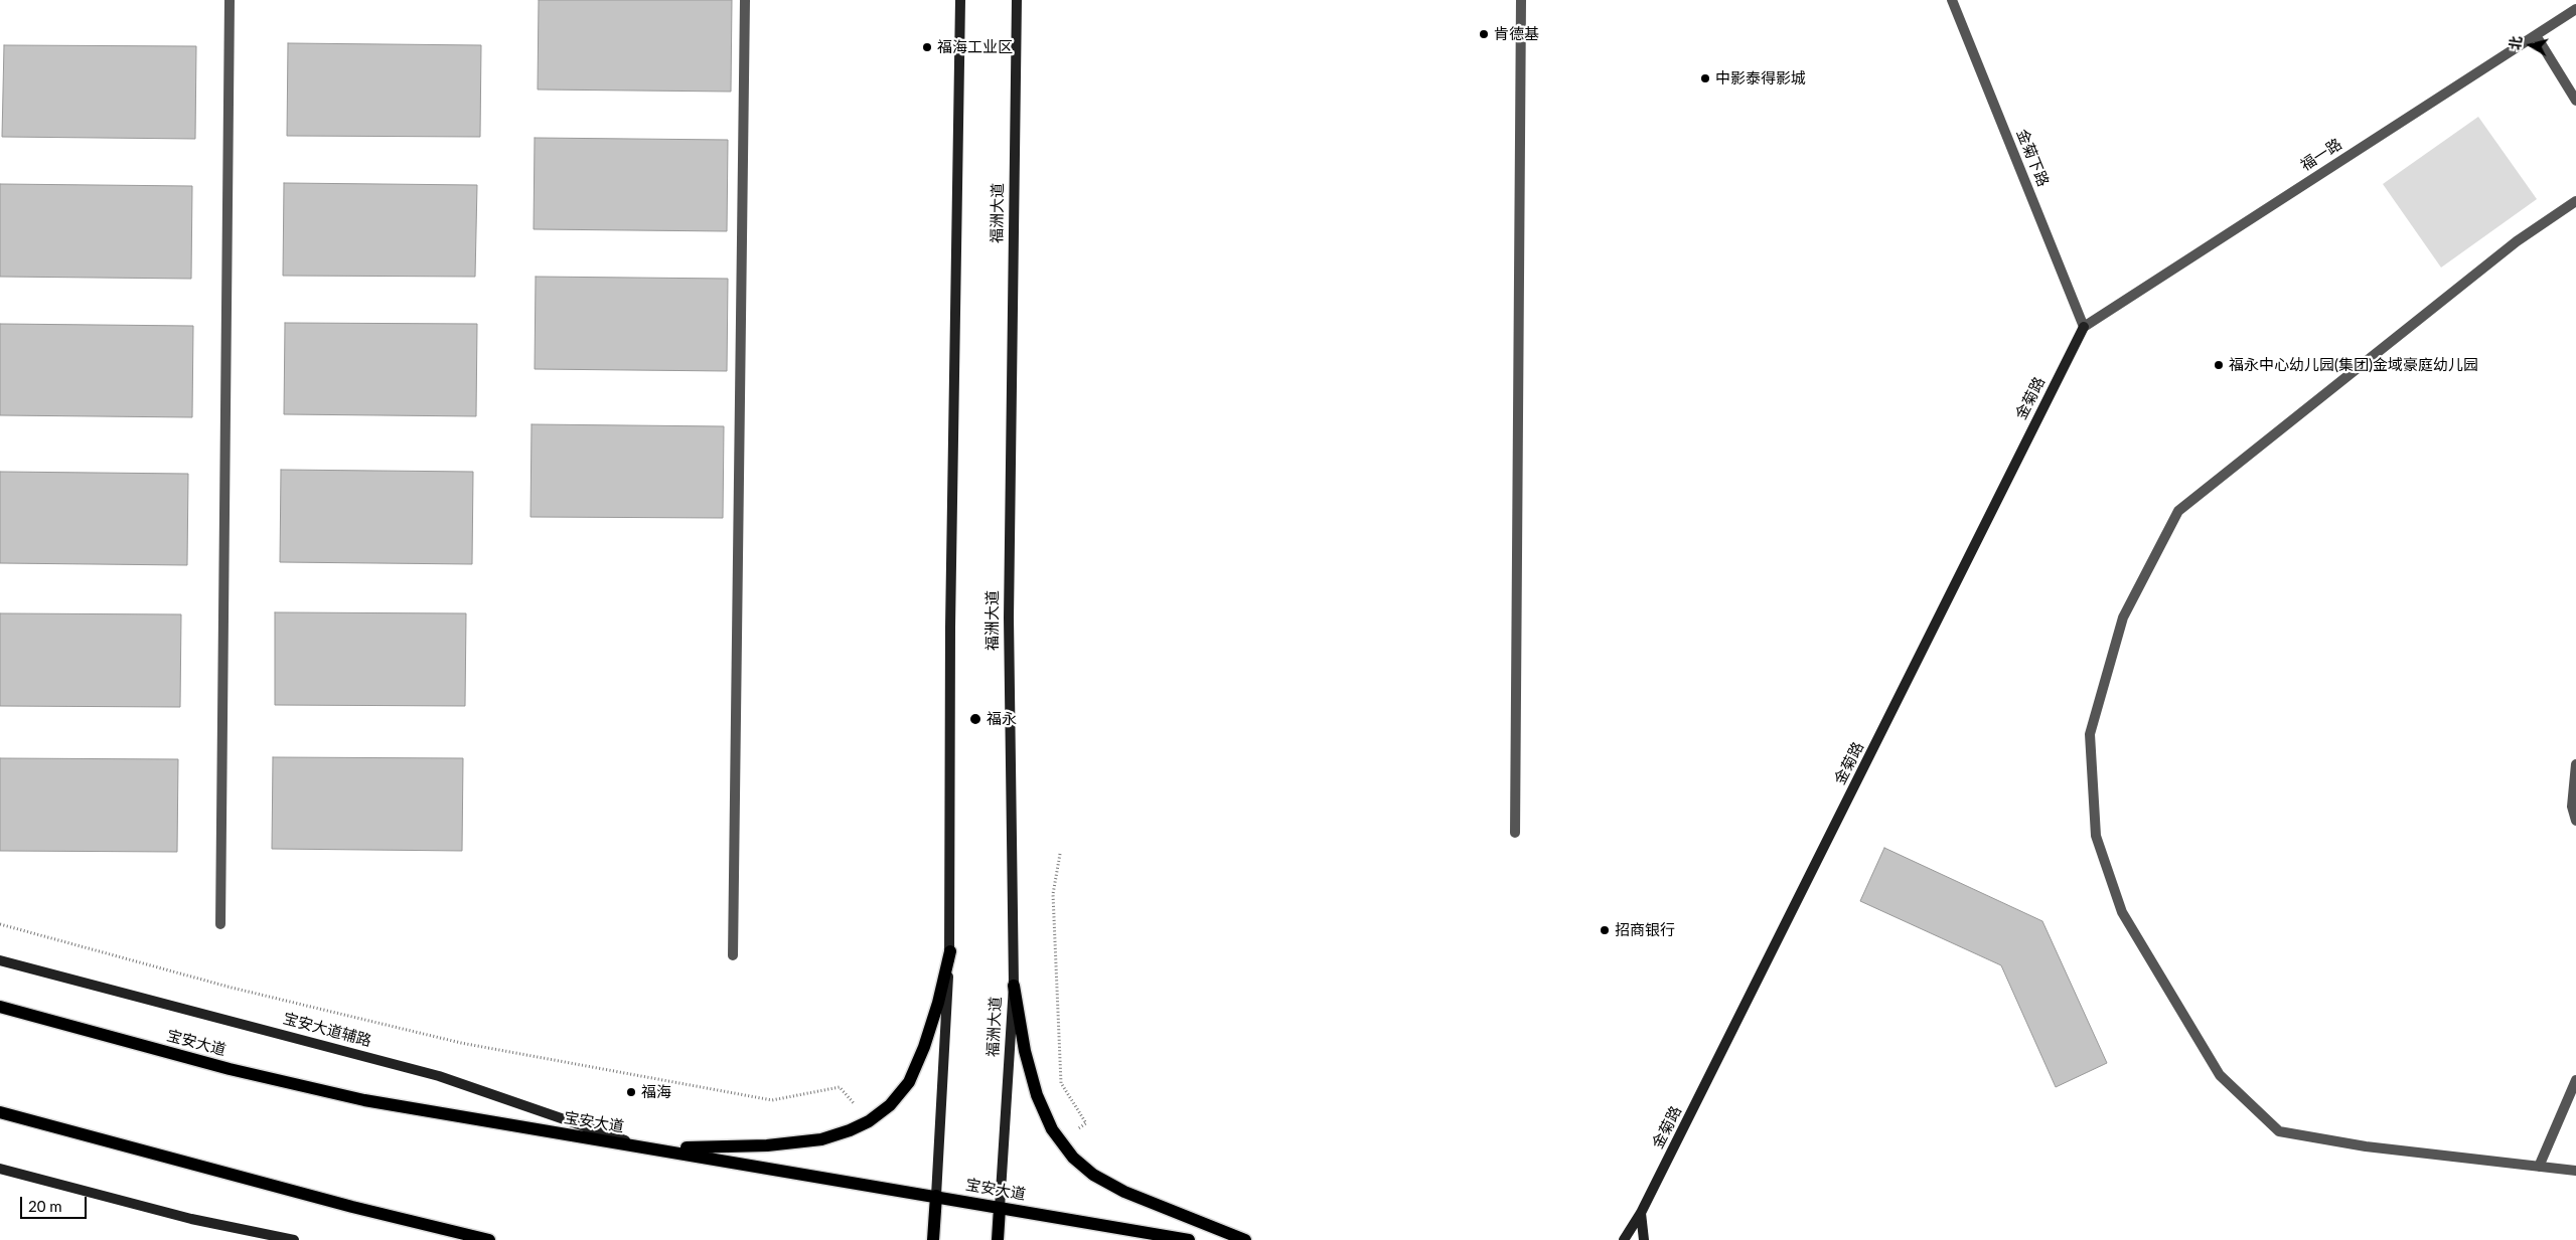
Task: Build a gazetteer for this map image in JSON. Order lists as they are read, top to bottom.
{
  "streets": {
    "main road": [
      "福洲大道",
      "金菊路",
      "宝安大道辅路",
      "宝安大道"
    ],
    "street": ["福一路", "金菊下路"]
  },
  "crossings": [
    ["福一路", "金菊下路"],
    ["福一路", "金菊路"],
    ["金菊下路", "金菊路"],
    ["福洲大道", "宝安大道"],
    ["宝安大道辅路", "宝安大道"]
  ],
  "places": [
    "肯德基",
    "福海工业区",
    "中影泰得影城",
    "福永中心幼儿园(集团)金域豪庭幼儿园",
    "福永",
    "招商银行",
    "福海"
  ],
  "scale_bar": "20 m",
  "north": "left"
}
